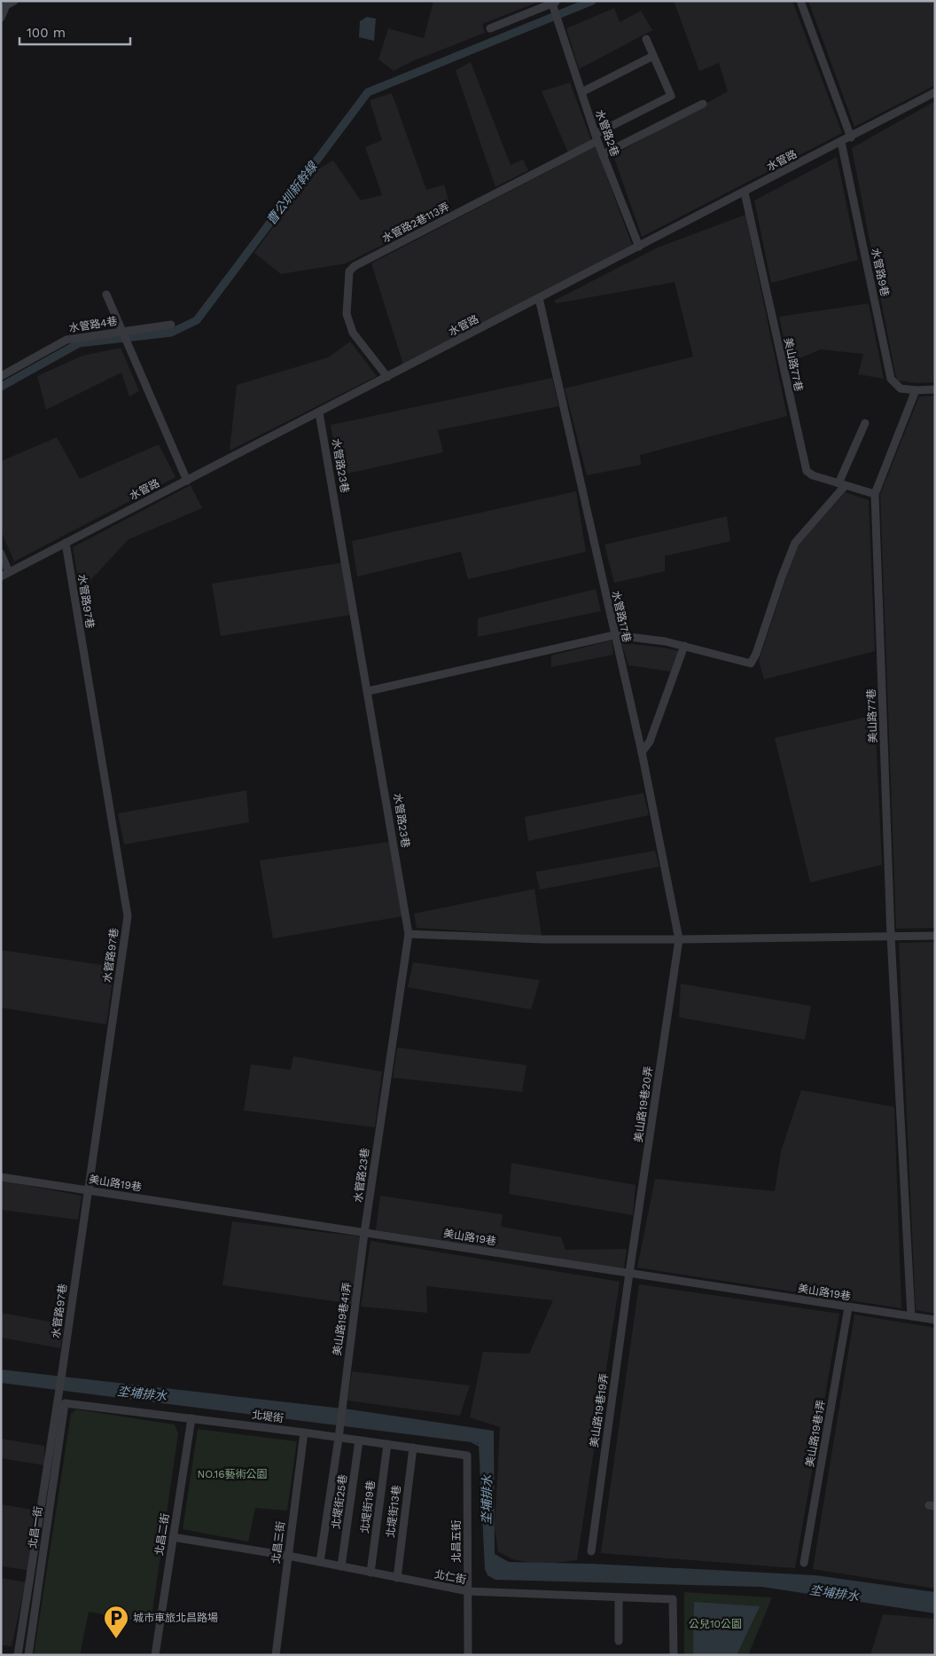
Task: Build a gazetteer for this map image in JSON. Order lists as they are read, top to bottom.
{
  "streets": {
    "street": [
      "水管路2巷",
      "水管路",
      "水管路2巷113弄",
      "水管路9巷",
      "水管路4巷",
      "美山路77巷",
      "水管路23巷",
      "水管路97巷",
      "水管路17巷",
      "美山路19巷20弄",
      "美山路19巷",
      "美山路19巷41弄",
      "美山路19巷19弄",
      "北堤街",
      "美山路19巷1弄",
      "北堤街25巷",
      "北堤街19巷",
      "北堤街13巷",
      "北昌一街",
      "北昌二街",
      "北昌五街",
      "北昌三街",
      "北仁街"
    ]
  },
  "crossings": [
    ["水管路2巷", "水管路"],
    ["水管路2巷", "水管路2巷113弄"],
    ["水管路", "水管路2巷113弄"],
    ["水管路", "水管路9巷"],
    ["水管路", "美山路77巷"],
    ["水管路", "水管路23巷"],
    ["水管路", "水管路97巷"],
    ["水管路", "水管路17巷"],
    ["水管路9巷", "美山路77巷"],
    ["美山路77巷", "美山路19巷"],
    ["水管路23巷", "美山路19巷"],
    ["水管路23巷", "美山路19巷41弄"],
    ["水管路97巷", "美山路19巷"],
    ["水管路97巷", "北堤街"],
    ["水管路97巷", "北昌一街"],
    ["水管路17巷", "美山路19巷20弄"],
    ["美山路19巷20弄", "美山路19巷"],
    ["美山路19巷20弄", "美山路19巷19弄"],
    ["美山路19巷", "美山路19巷41弄"],
    ["美山路19巷", "美山路19巷19弄"],
    ["美山路19巷", "美山路19巷1弄"],
    ["美山路19巷41弄", "北堤街"],
    ["美山路19巷41弄", "北仁街"],
    ["北堤街", "北堤街25巷"],
    ["北堤街", "北堤街19巷"],
    ["北堤街", "北堤街13巷"],
    ["北堤街", "北昌一街"],
    ["北堤街", "北昌二街"],
    ["北堤街", "北昌五街"],
    ["北堤街", "北昌三街"],
    ["北堤街25巷", "北仁街"],
    ["北堤街19巷", "北仁街"],
    ["北堤街13巷", "北仁街"],
    ["北昌二街", "北仁街"],
    ["北昌五街", "北仁街"],
    ["北昌三街", "北仁街"]
  ],
  "water": ["曹公圳新幹線", "坔埔排水"],
  "parks": ["NO.16藝術公園", "公兒10公園"],
  "places": {
    "parking": ["城市車旅北昌路場"]
  },
  "scale_bar": "100 m"
}
